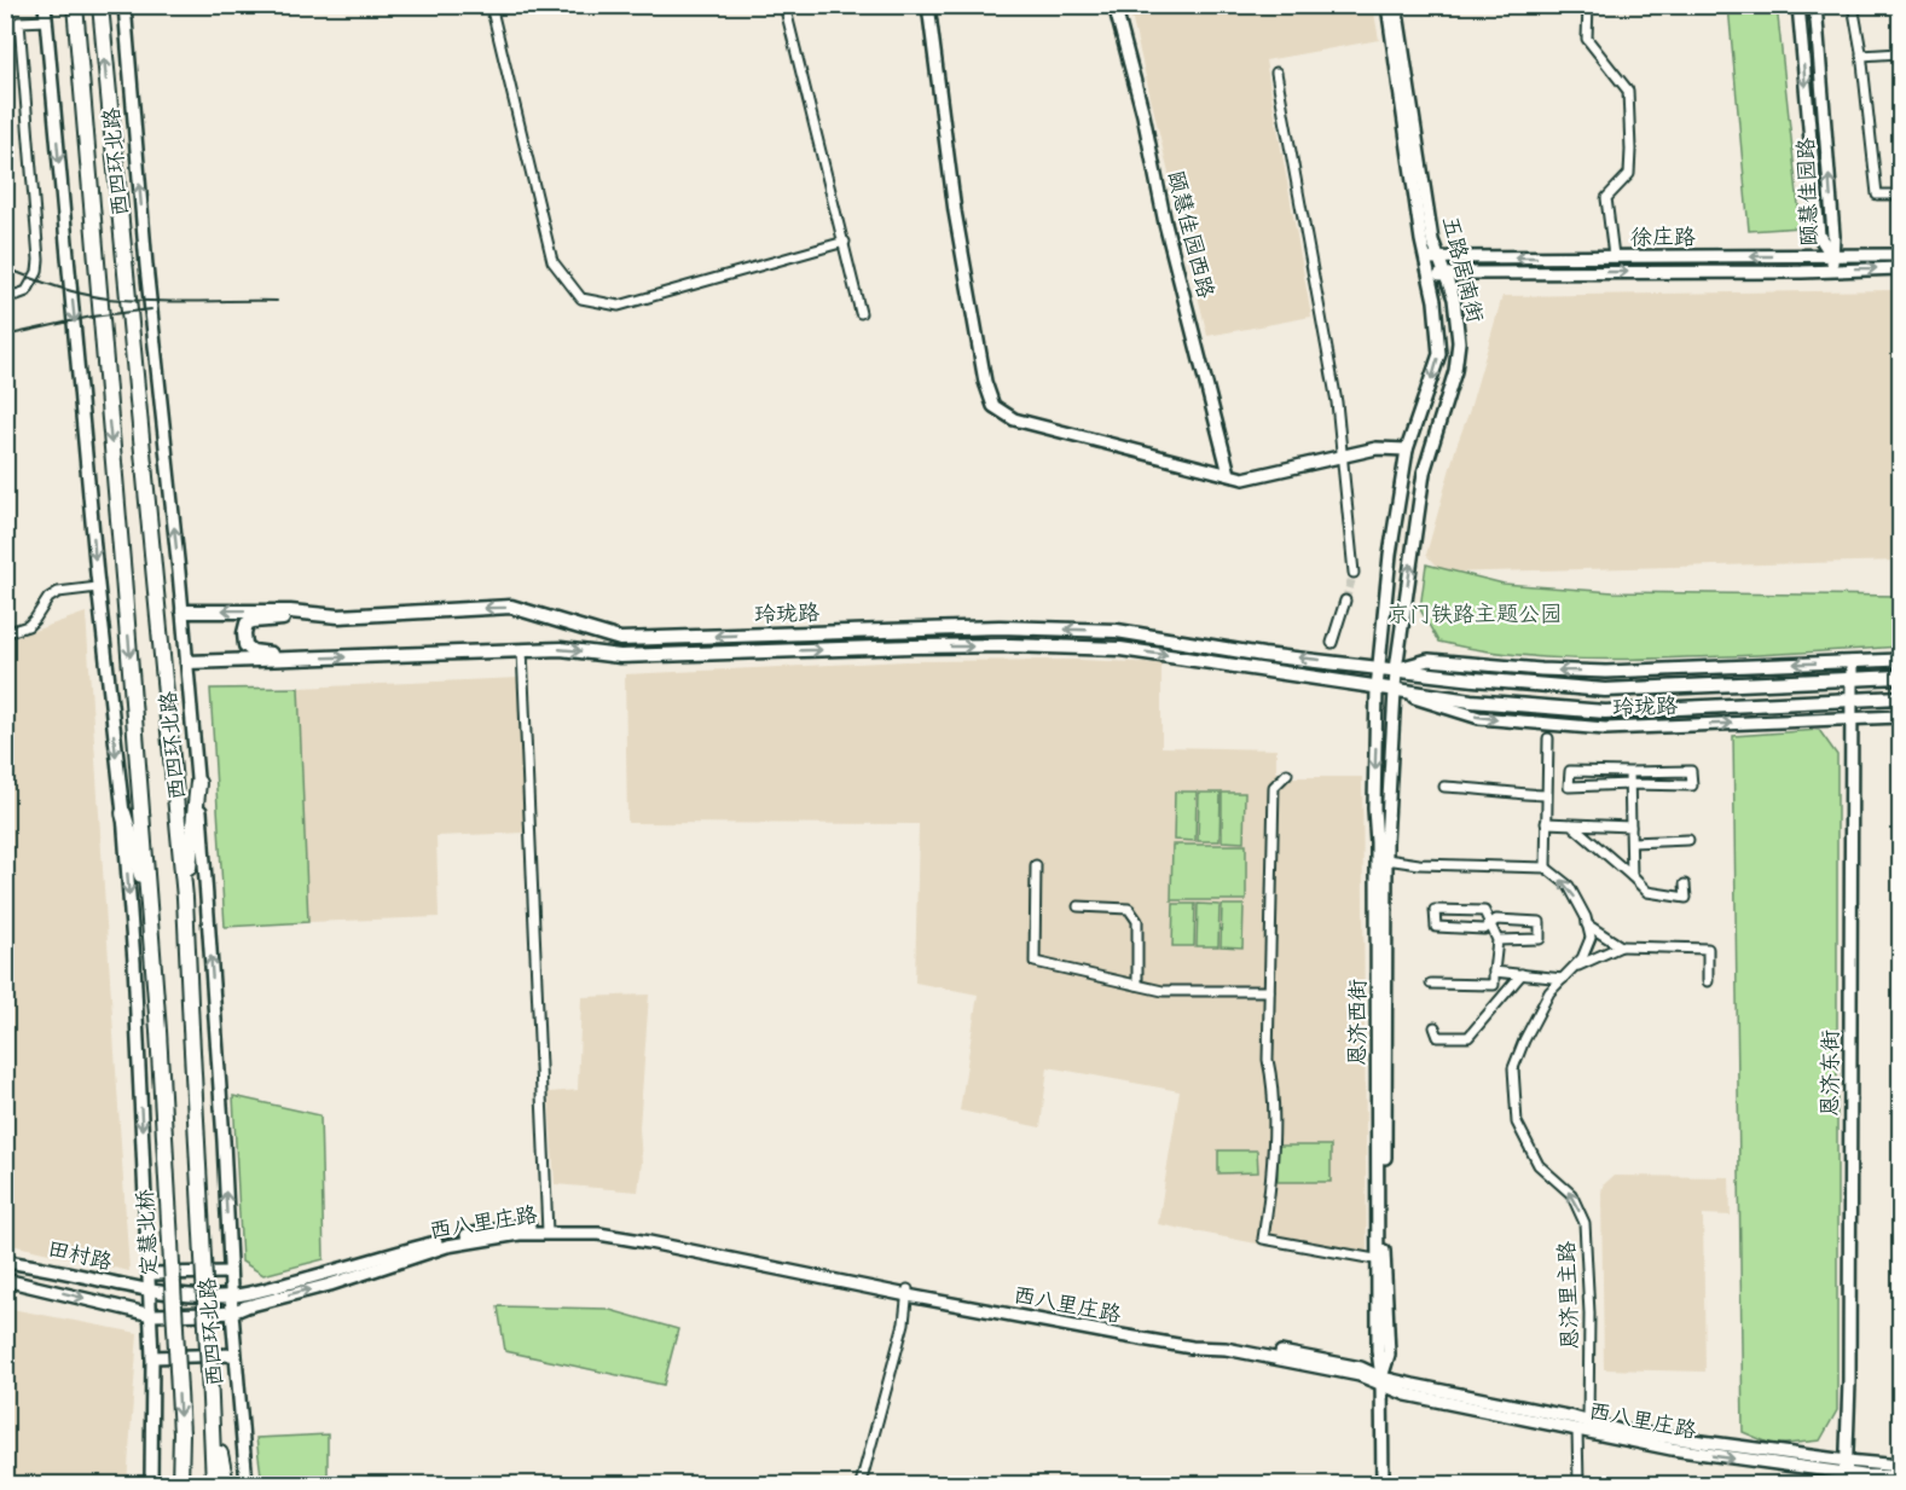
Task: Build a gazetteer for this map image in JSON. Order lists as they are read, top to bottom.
{
  "streets": {
    "highway": ["西四环北路", "定慧北桥"],
    "main road": ["玲珑路"],
    "street": [
      "颐慧佳园路",
      "颐慧佳园西路",
      "徐庄路",
      "五路居南街",
      "恩济西街",
      "恩济东街",
      "西八里庄路",
      "田村路",
      "恩济里主路"
    ]
  },
  "crossings": [
    ["西四环北路", "玲珑路"],
    ["西四环北路", "西八里庄路"],
    ["西四环北路", "定慧北桥"],
    ["西四环北路", "田村路"],
    ["颐慧佳园路", "徐庄路"],
    ["徐庄路", "五路居南街"],
    ["五路居南街", "玲珑路"],
    ["五路居南街", "恩济西街"],
    ["玲珑路", "恩济西街"],
    ["玲珑路", "恩济东街"],
    ["恩济西街", "西八里庄路"],
    ["恩济东街", "西八里庄路"],
    ["西八里庄路", "田村路"],
    ["西八里庄路", "恩济里主路"]
  ],
  "one_way": ["恩济里主路"],
  "parks": ["京门铁路主题公园"]
}
